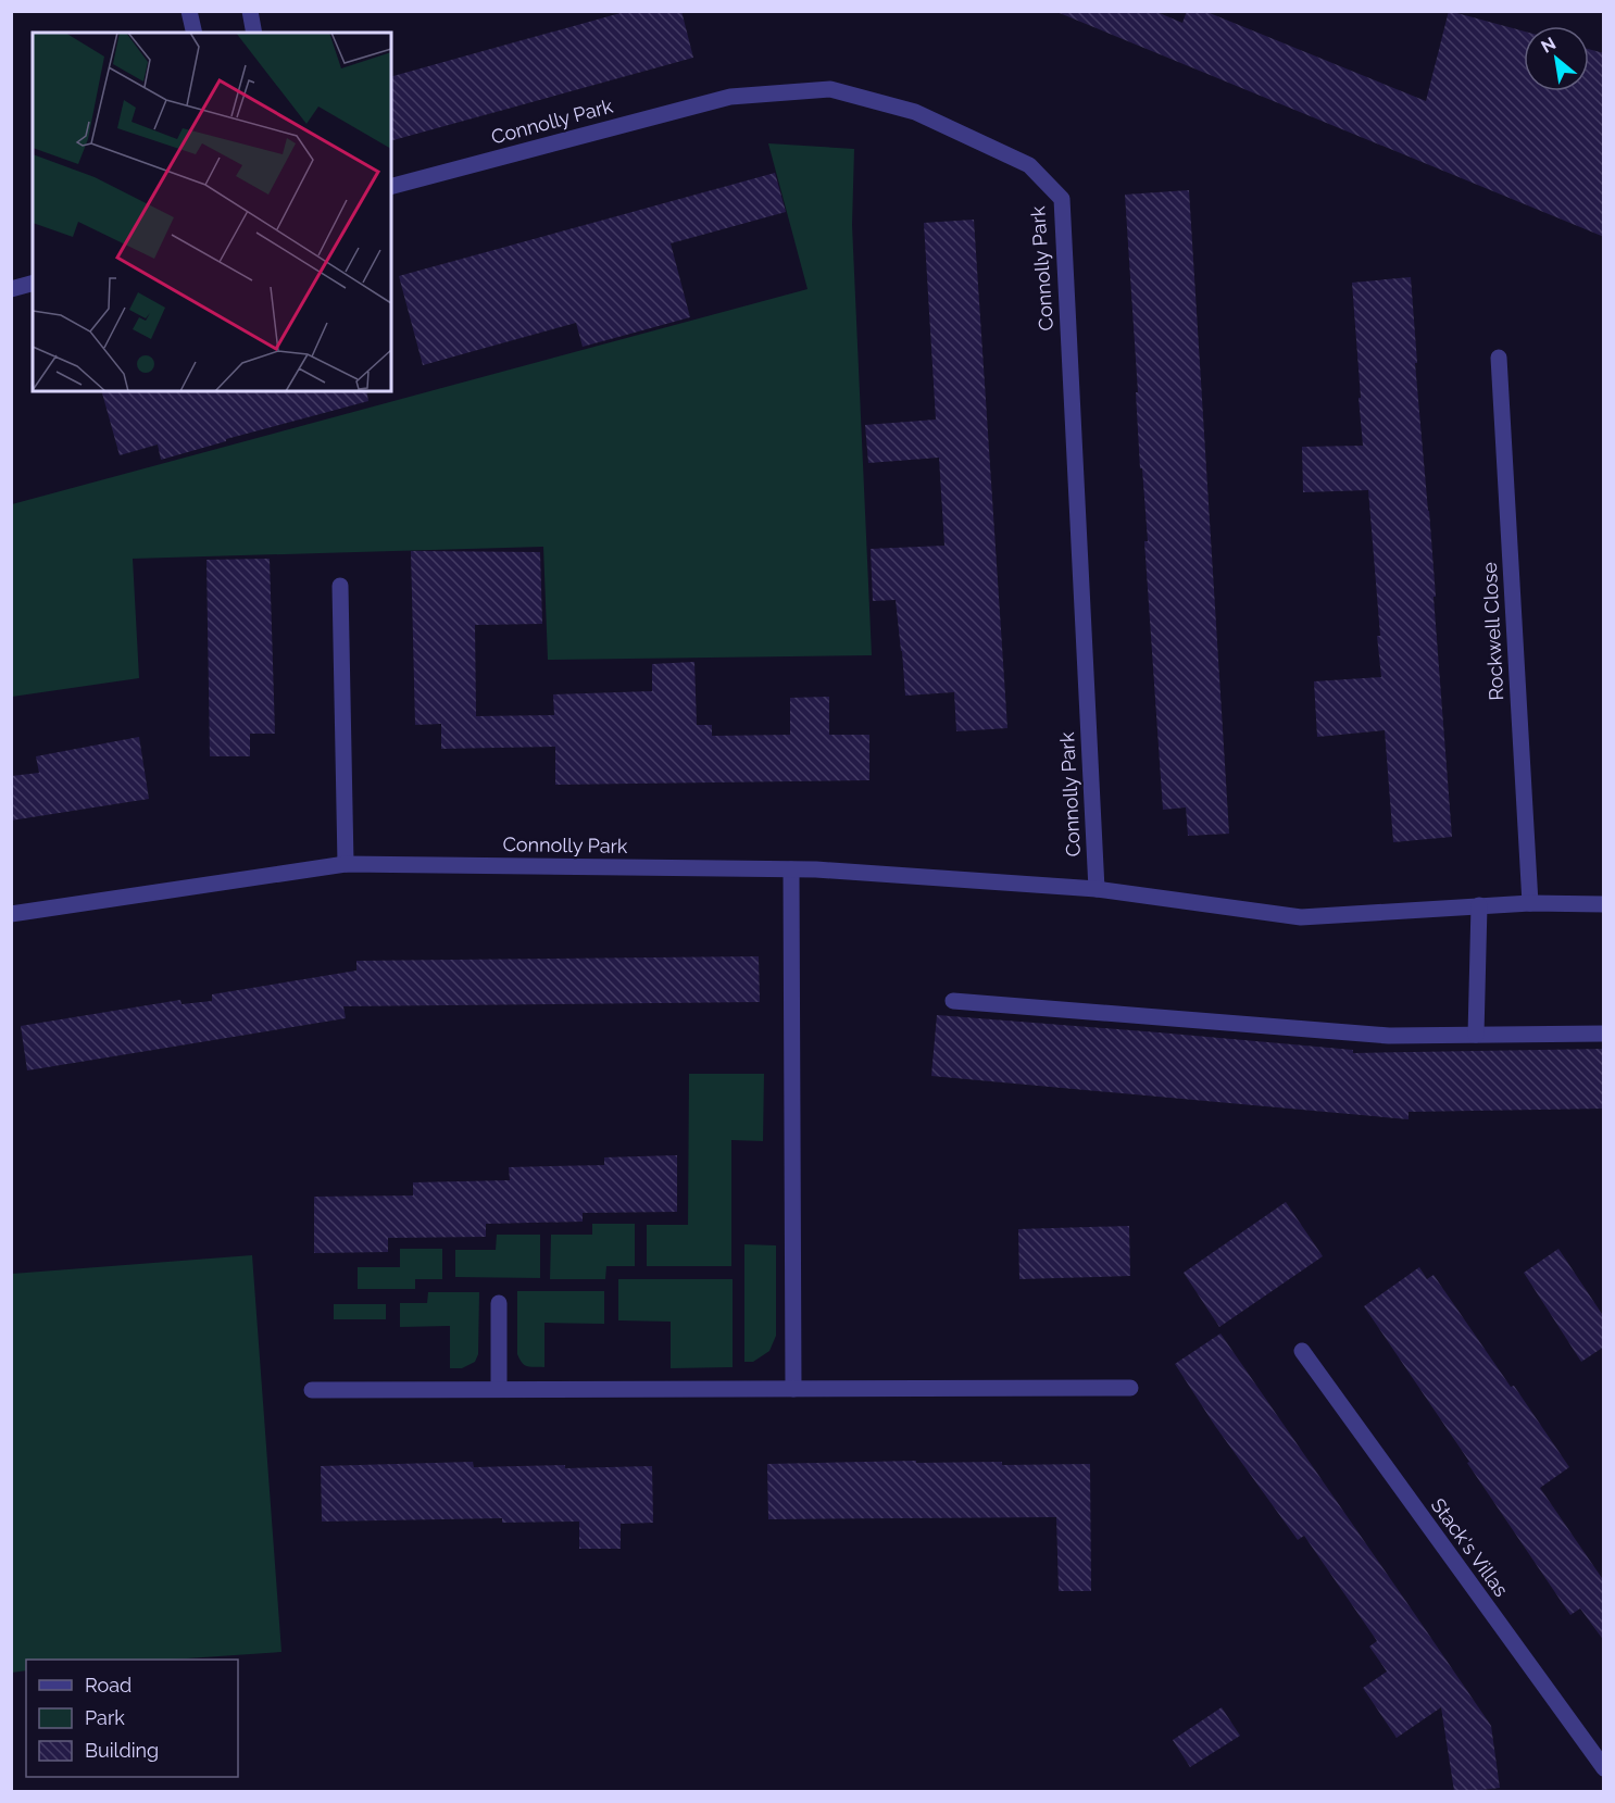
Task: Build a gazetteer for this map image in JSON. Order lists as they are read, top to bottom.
{
  "streets": {
    "street": ["Connolly Park", "Rockwell Close", "Stack's Villas"]
  },
  "crossings": [
    ["Connolly Park", "Rockwell Close"]
  ],
  "legend": ["Road", "Park", "Building"],
  "north": "top left"
}
